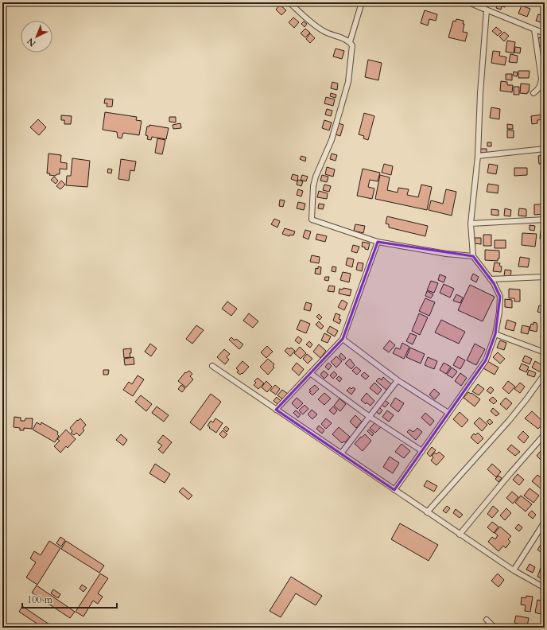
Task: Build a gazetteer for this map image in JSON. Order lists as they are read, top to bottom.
{
  "scale_bar": "100 m",
  "north": "bottom left"
}
